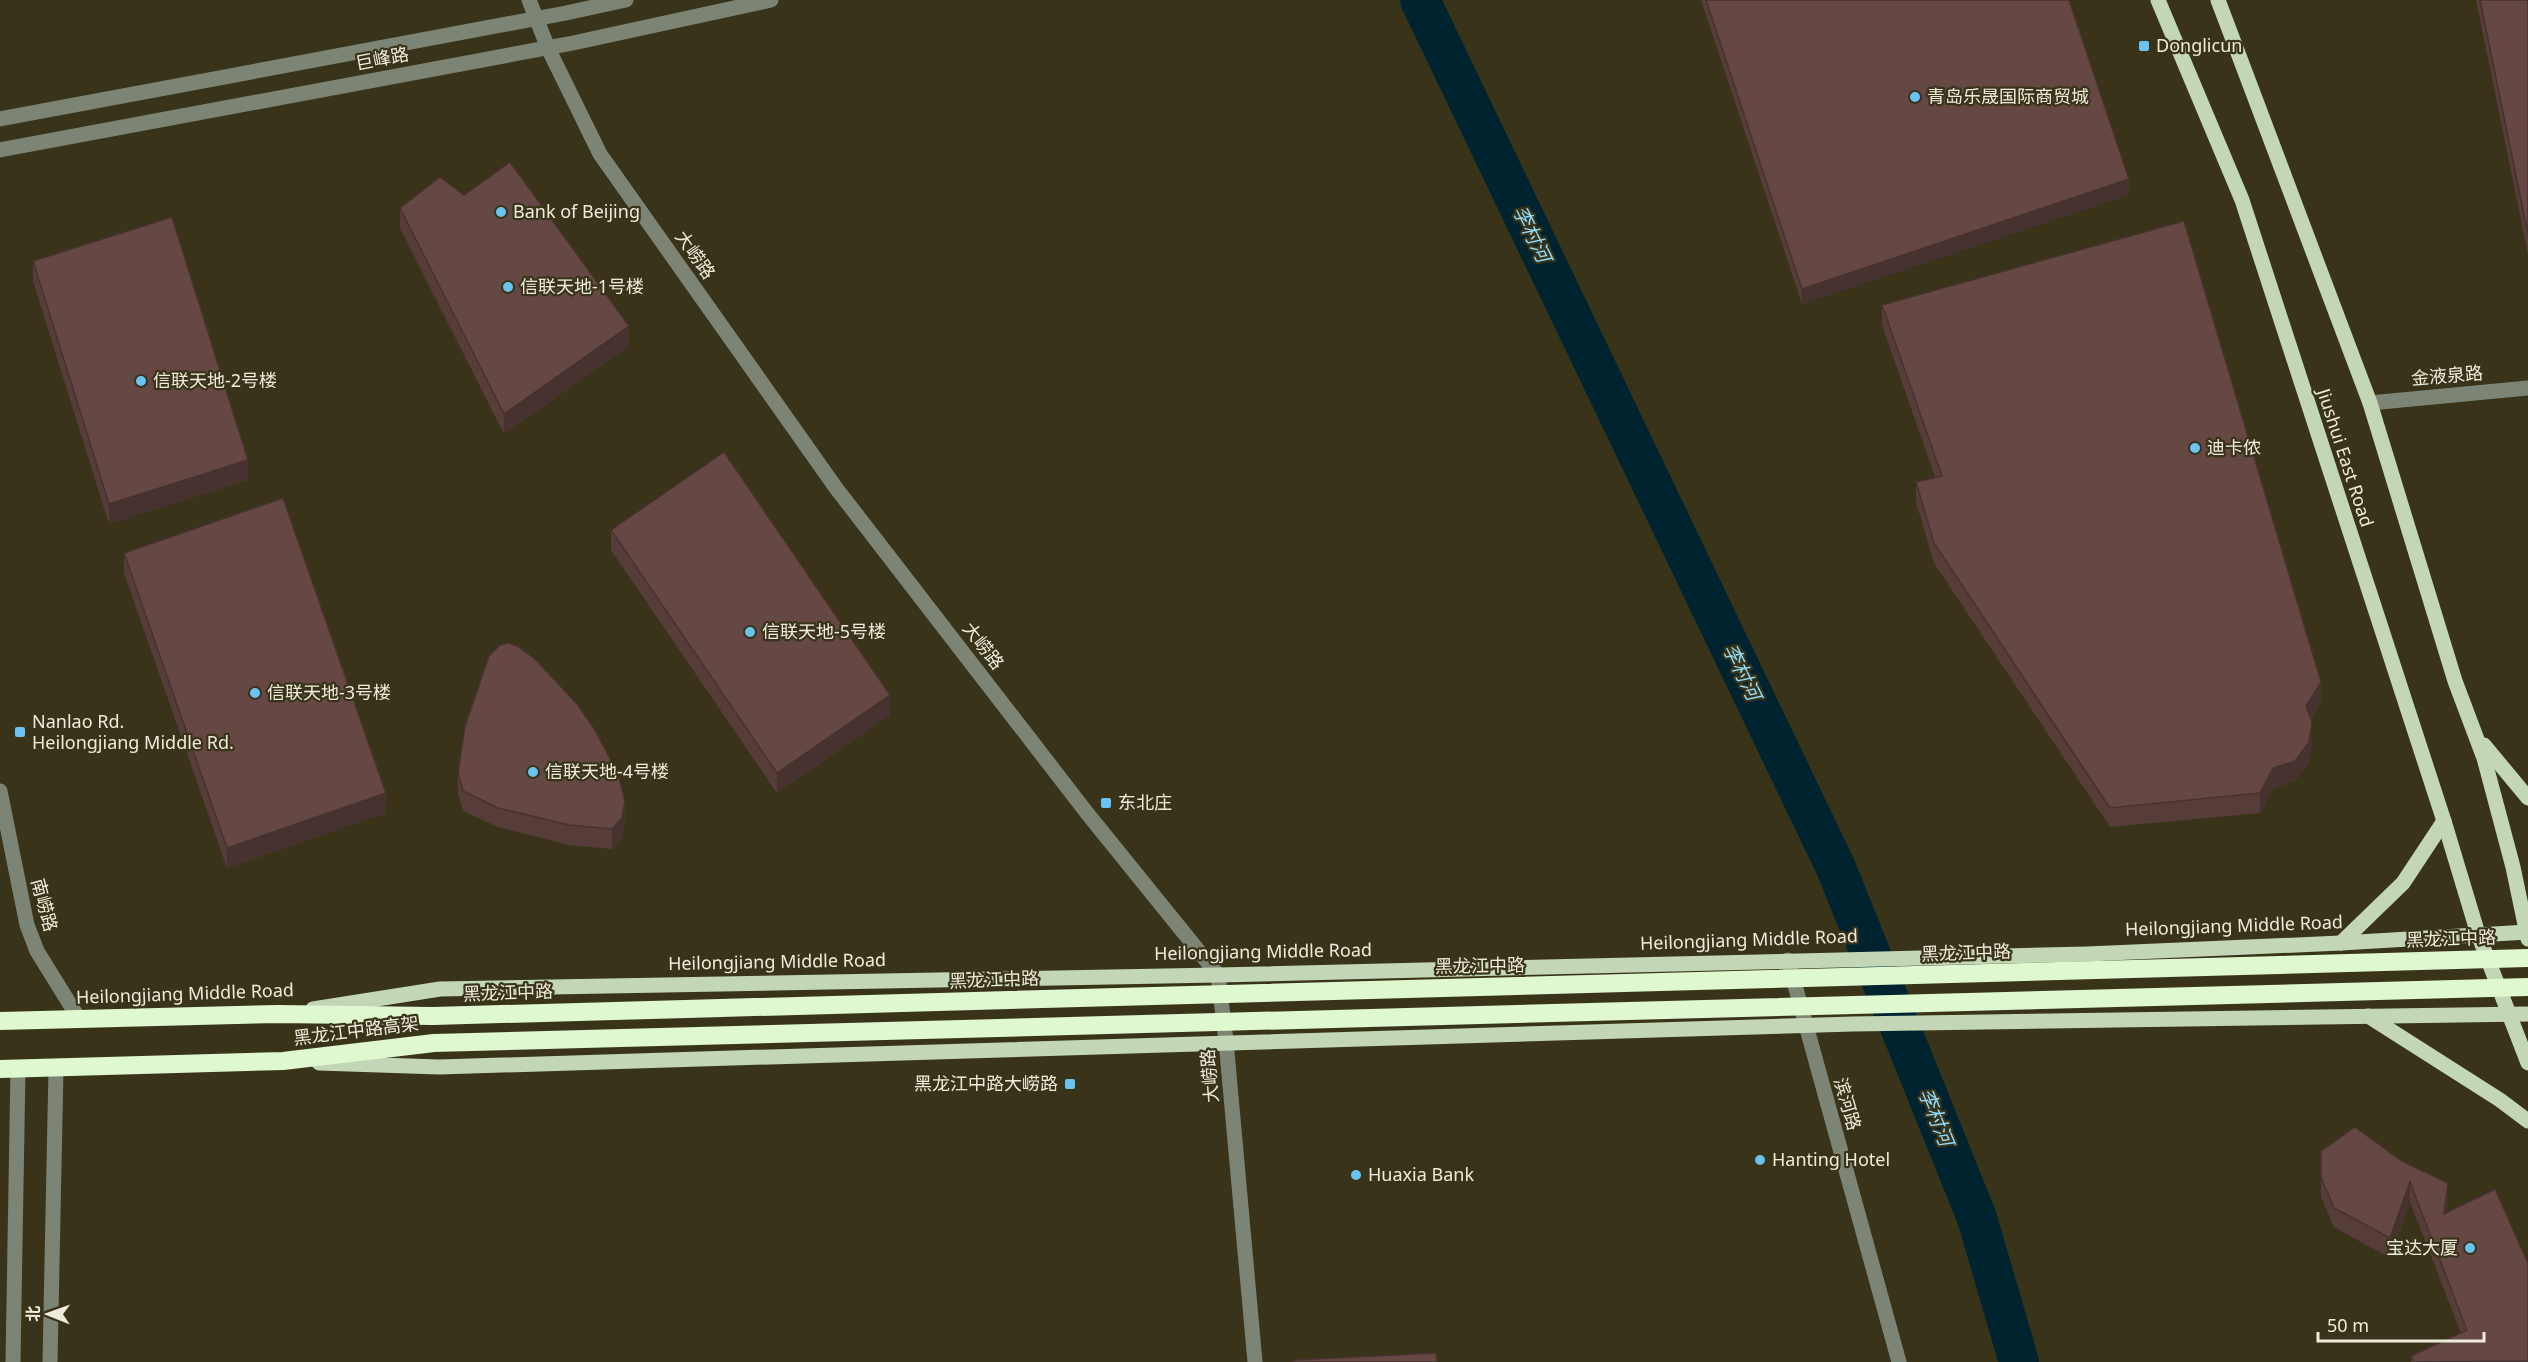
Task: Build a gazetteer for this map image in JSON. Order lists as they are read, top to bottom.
{
  "streets": {
    "highway": ["Heilongjiang Middle Road", "黑龙江中路", "黑龙江中路高架"],
    "main road": ["Jiushui East Road"],
    "street": [
      "巨峰路",
      "大崂路",
      "金液泉路",
      "南崂路",
      "滨河路"
    ]
  },
  "crossings": [
    ["巨峰路", "大崂路"],
    ["大崂路", "Heilongjiang Middle Road"],
    ["Jiushui East Road", "Heilongjiang Middle Road"],
    ["南崂路", "Heilongjiang Middle Road"],
    ["Heilongjiang Middle Road", "黑龙江中路高架"],
    ["Heilongjiang Middle Road", "滨河路"],
    ["黑龙江中路", "黑龙江中路高架"]
  ],
  "water": ["李村河"],
  "places": {
    "transit": [
      "Donglicun",
      "Nanlao Rd. Heilongjiang Middle Rd.",
      "东北庄",
      "黑龙江中路大崂路"
    ],
    "other": [
      "青岛乐晟国际商贸城",
      "Bank of Beijing",
      "信联天地-1号楼",
      "信联天地-2号楼",
      "迪卡侬",
      "信联天地-5号楼",
      "信联天地-3号楼",
      "信联天地-4号楼",
      "Hanting Hotel",
      "Huaxia Bank",
      "宝达大厦"
    ]
  },
  "scale_bar": "50 m",
  "north": "left"
}
